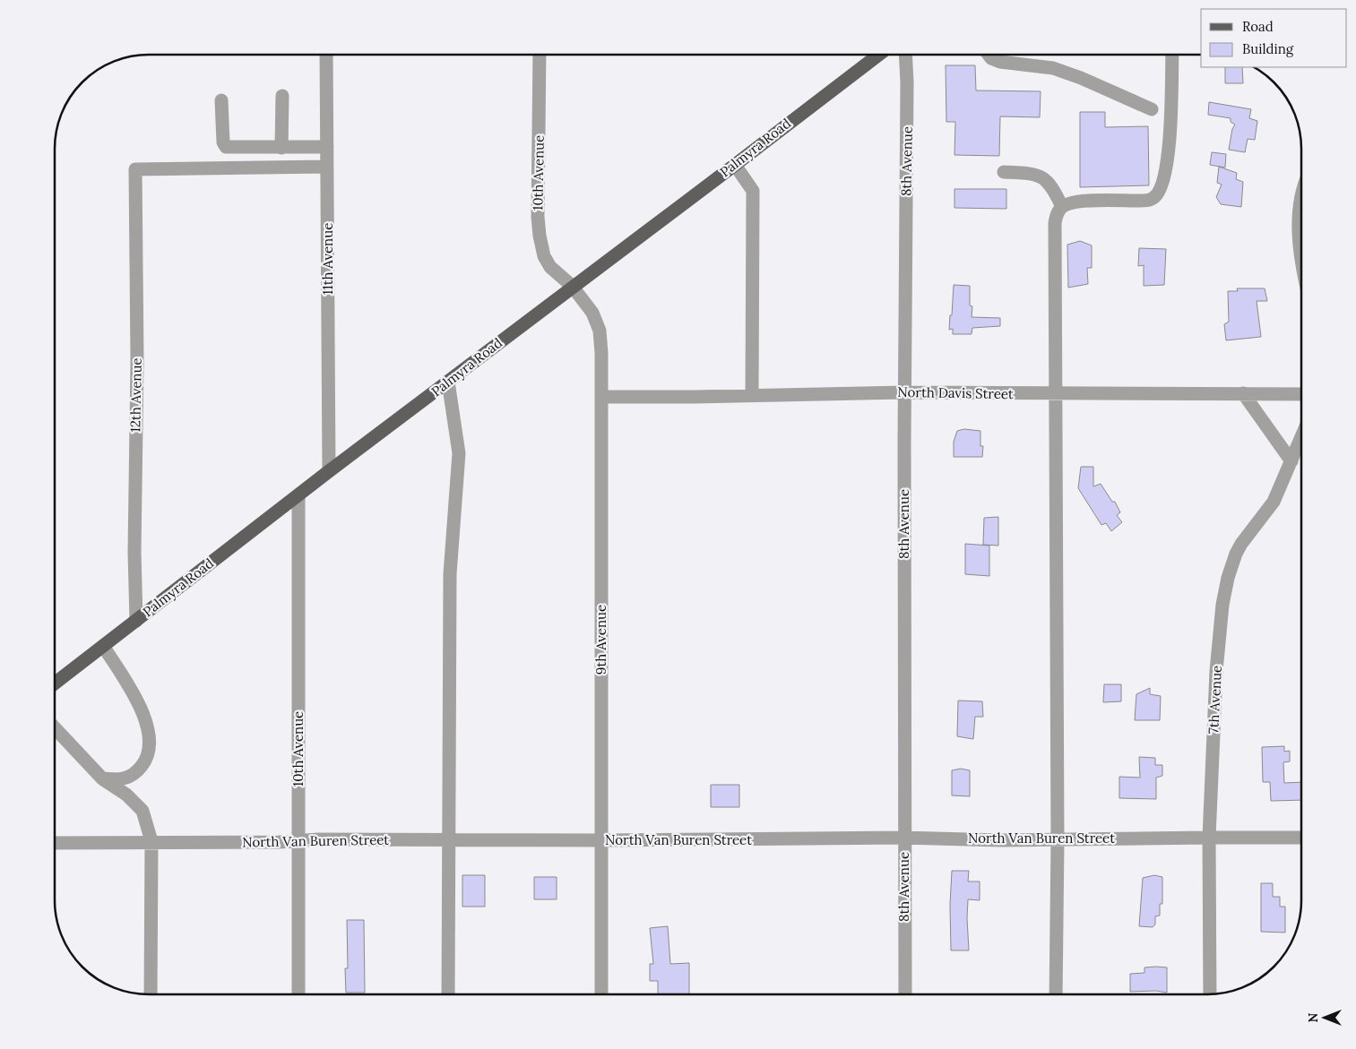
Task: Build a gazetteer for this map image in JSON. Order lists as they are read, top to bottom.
{
  "streets": {
    "main road": ["Palmyra Road"],
    "street": [
      "8th Avenue",
      "10th Avenue",
      "11th Avenue",
      "North Davis Street",
      "12th Avenue",
      "9th Avenue",
      "7th Avenue",
      "North Van Buren Street"
    ]
  },
  "crossings": [
    ["Palmyra Road", "10th Avenue"],
    ["Palmyra Road", "11th Avenue"],
    ["Palmyra Road", "12th Avenue"],
    ["Palmyra Road", "9th Avenue"],
    ["8th Avenue", "North Davis Street"],
    ["8th Avenue", "North Van Buren Street"],
    ["10th Avenue", "9th Avenue"],
    ["10th Avenue", "North Van Buren Street"],
    ["11th Avenue", "12th Avenue"],
    ["North Davis Street", "9th Avenue"],
    ["9th Avenue", "North Van Buren Street"],
    ["7th Avenue", "North Van Buren Street"]
  ],
  "legend": ["Road", "Building"],
  "north": "left"
}
